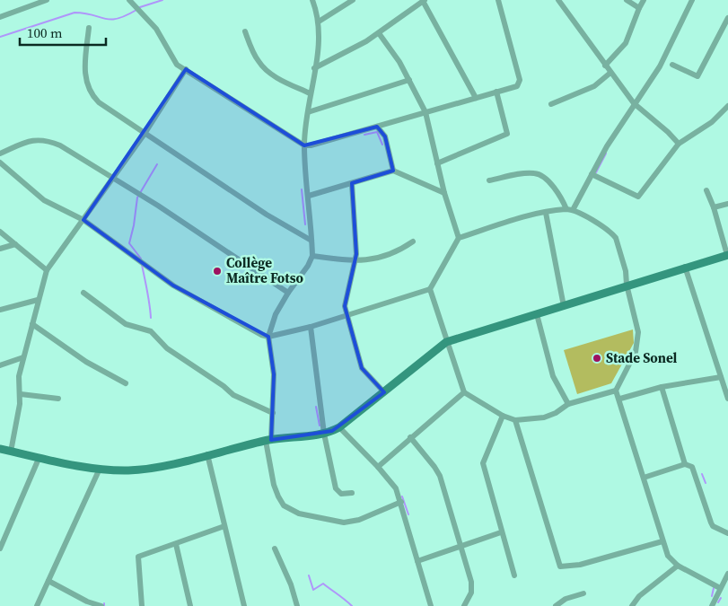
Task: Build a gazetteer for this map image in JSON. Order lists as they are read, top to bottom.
{
  "places": ["Collège Maître Fotso", "Stade Sonel"],
  "scale_bar": "100 m"
}
